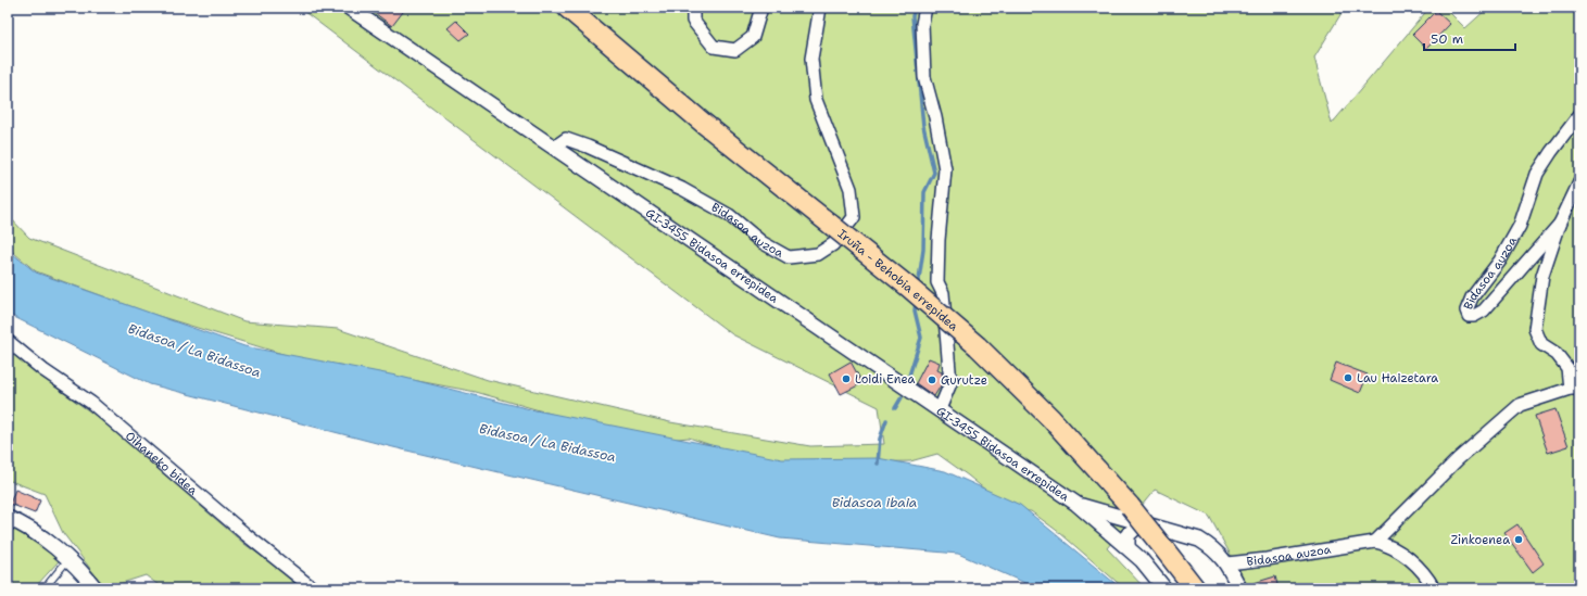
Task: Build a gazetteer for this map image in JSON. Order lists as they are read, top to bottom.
{
  "streets": {
    "highway": ["Iruña - Behobia errepidea"],
    "street": ["Bidasoa auzoa", "GI-3455 Bidasoa errepidea", "Oihaneko bidea"]
  },
  "crossings": [
    ["Bidasoa auzoa", "GI-3455 Bidasoa errepidea"]
  ],
  "water": ["Bidasoa / La Bidassoa", "Bidasoa ibaia"],
  "places": [
    "Lau Haizetara",
    "Loidi Enea",
    "Gurutze",
    "Zinkoenea"
  ],
  "scale_bar": "50 m"
}
